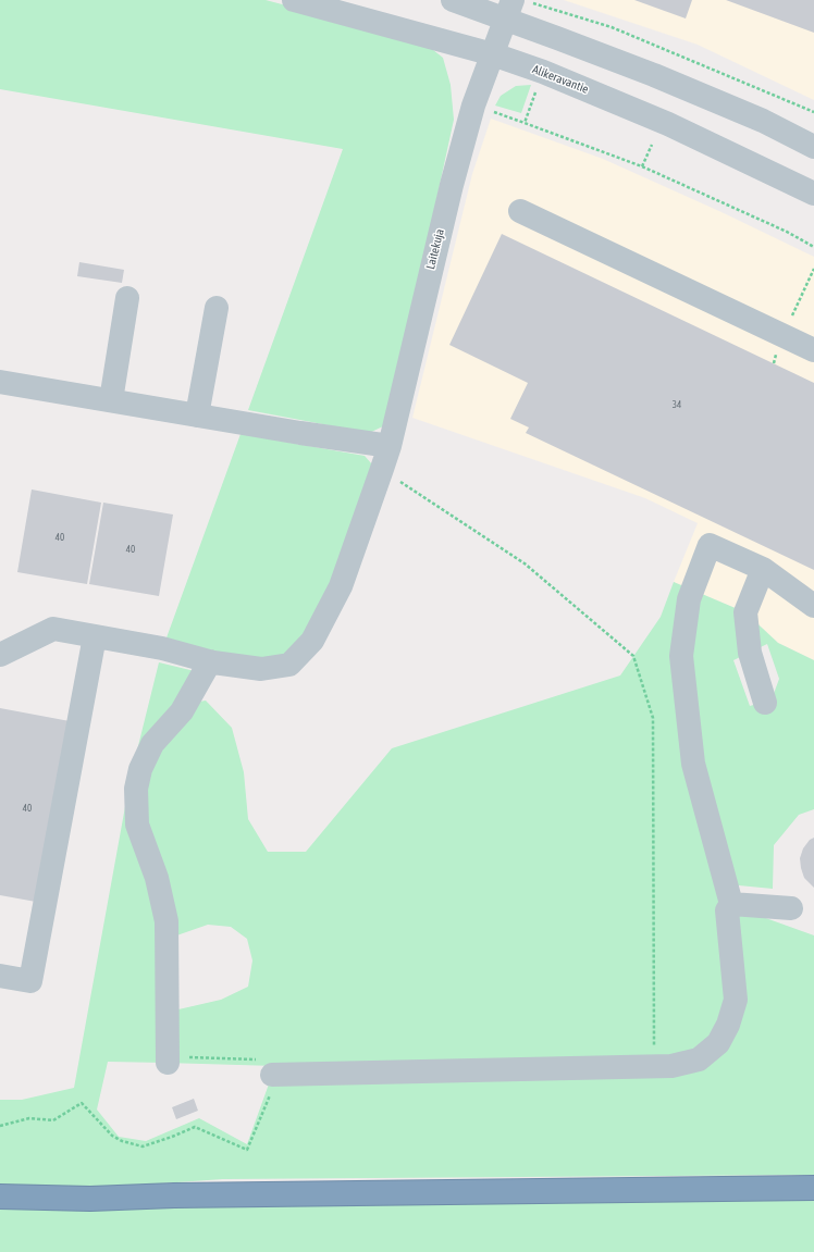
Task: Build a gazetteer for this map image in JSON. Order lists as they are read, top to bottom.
{
  "streets": {
    "street": ["Alikeravantie", "Laitekuja"]
  },
  "crossings": [
    ["Alikeravantie", "Laitekuja"]
  ],
  "house_numbers": [
    "34",
    "40",
    "40",
    "40"
  ]
}
